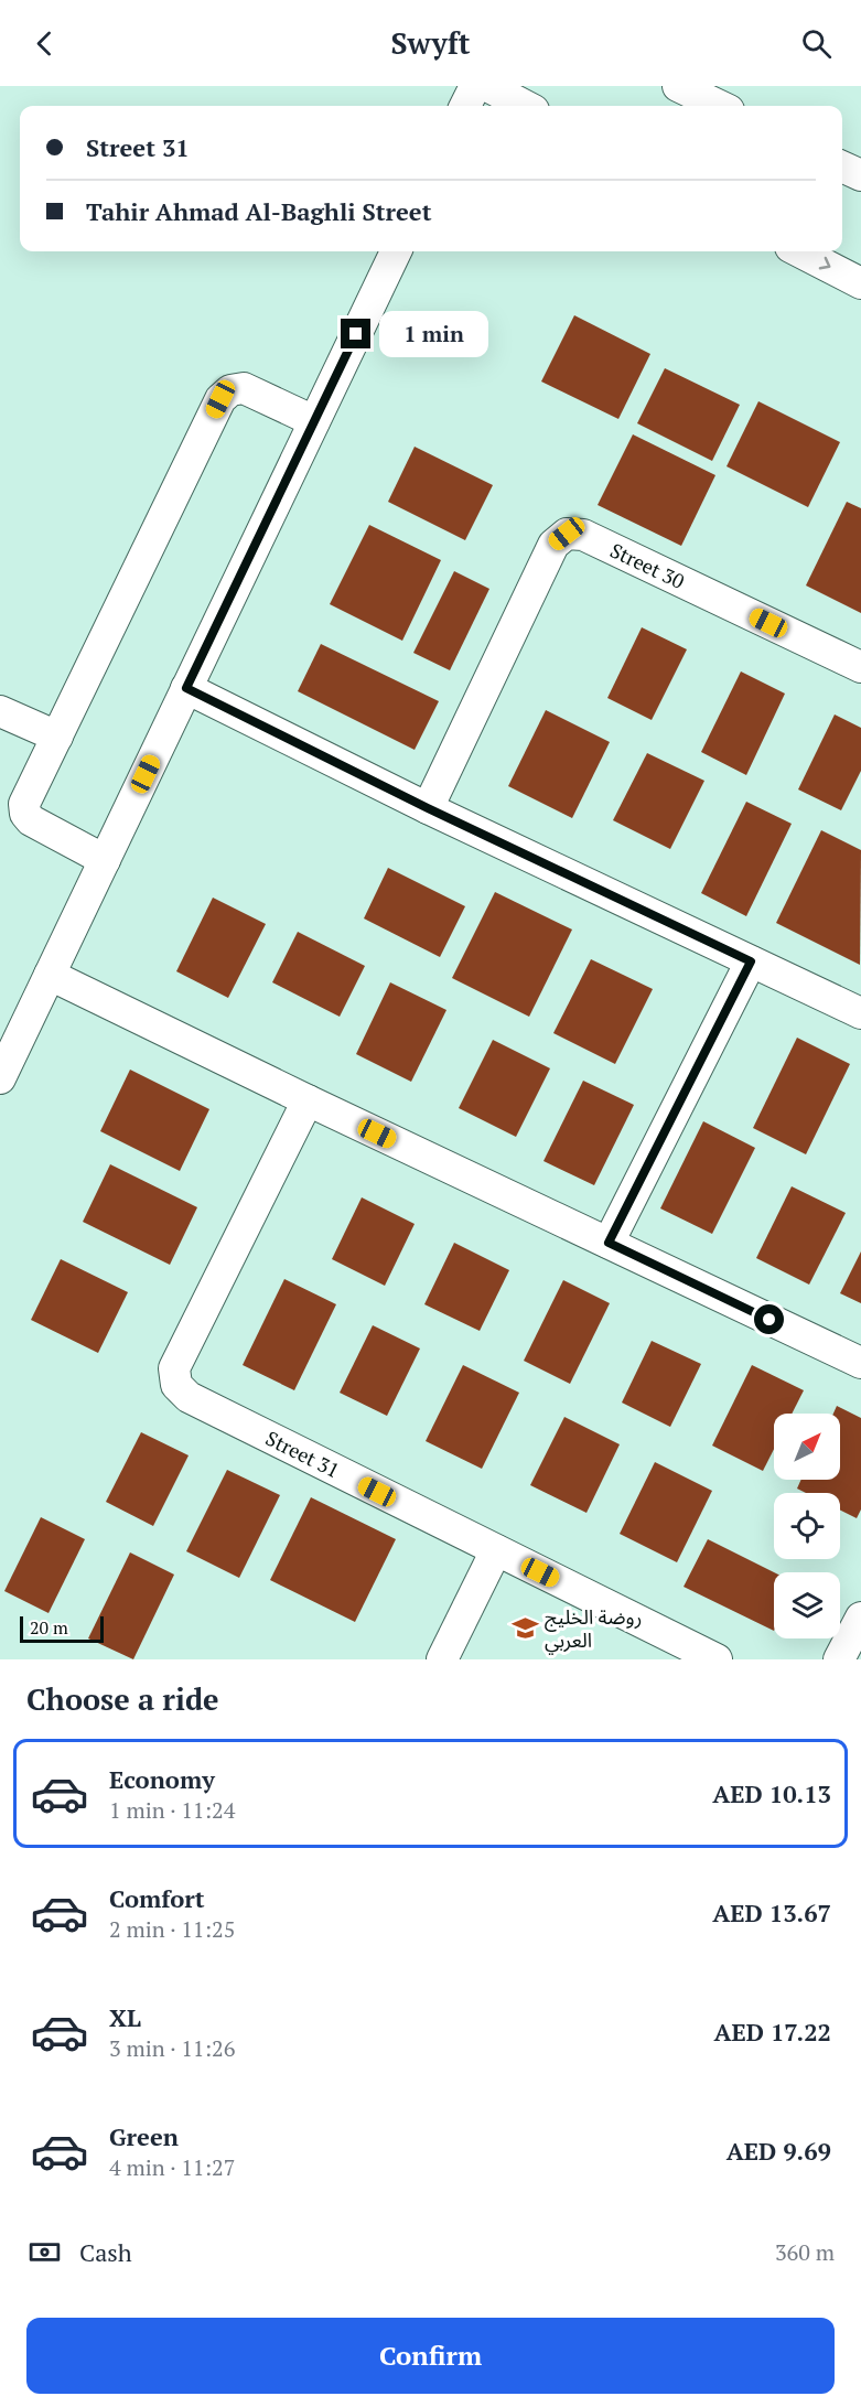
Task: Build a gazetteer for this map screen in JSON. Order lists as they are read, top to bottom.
{
  "streets": {
    "street": ["Street 30", "Street 31"]
  },
  "places": {
    "school or university": ["روضة الخليج العربي"]
  },
  "scale_bar": "20 m",
  "north": "top right",
  "page": {
    "header": "Swyft",
    "banner": ["Street 31", "Tahir Ahmad Al-Baghli Street"],
    "bubble": "1 min",
    "scale": "20 m",
    "heading": "Choose a ride",
    "list": [
      {
        "name": "Economy",
        "note": "1 min · 11:24",
        "value": "AED 10.13"
      },
      {
        "name": "Comfort",
        "note": "2 min · 11:25",
        "value": "AED 13.67"
      },
      {
        "name": "XL",
        "note": "3 min · 11:26",
        "value": "AED 17.22"
      },
      {
        "name": "Green",
        "note": "4 min · 11:27",
        "value": "AED 9.69"
      }
    ],
    "pay": ["Cash", "360 m"],
    "buttons": "Confirm"
  }
}
